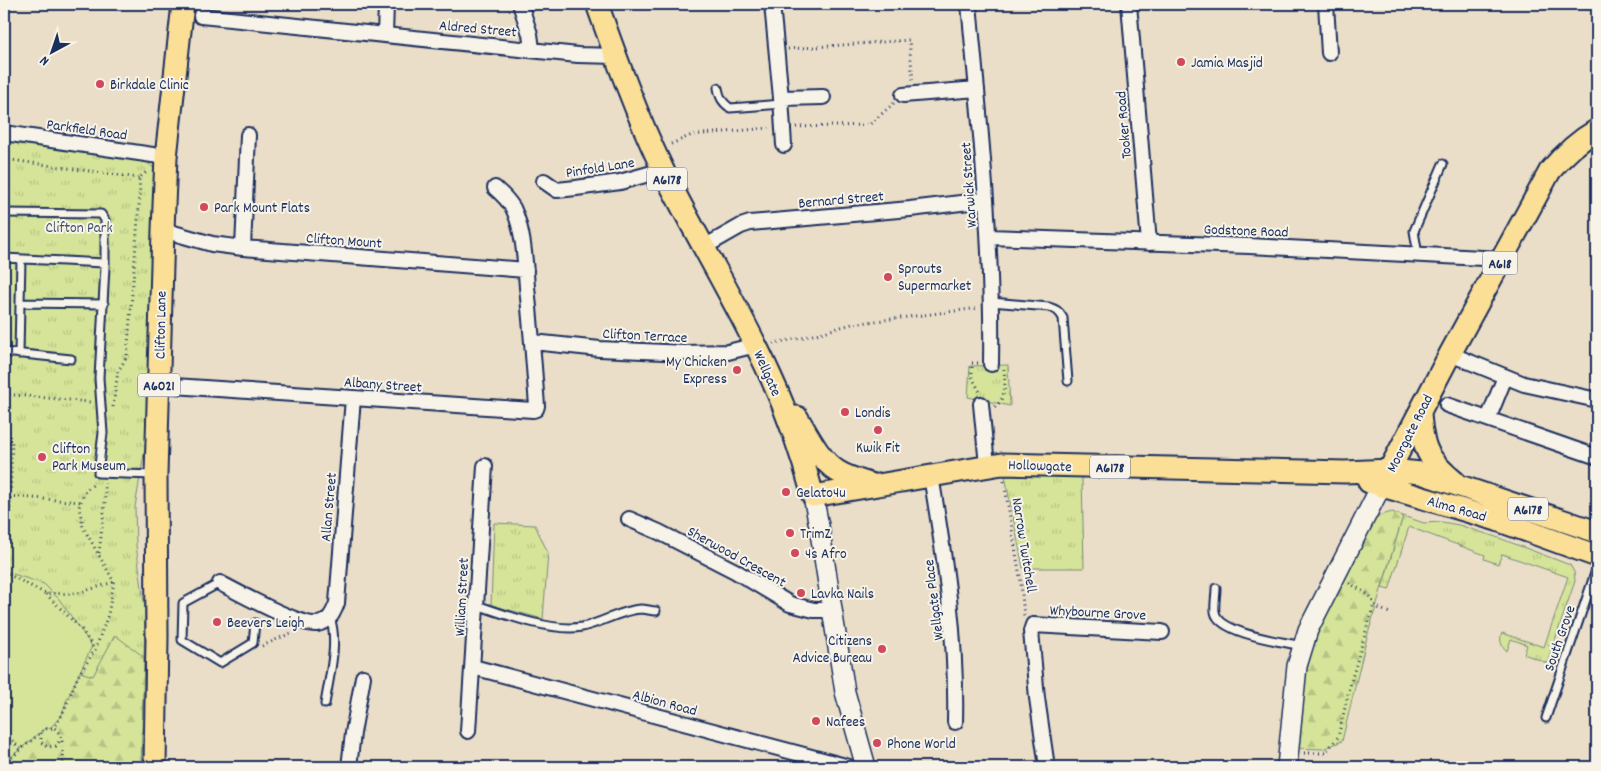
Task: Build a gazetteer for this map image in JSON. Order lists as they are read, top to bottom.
{
  "streets": {
    "main road": [
      "A6178",
      "A618",
      "Clifton Lane",
      "Wellgate",
      "A6021",
      "Moorgate Road",
      "Hollowgate",
      "Alma Road"
    ],
    "street": [
      "Aldred Street",
      "Tooker Road",
      "Parkfield Road",
      "Pinfold Lane",
      "Warwick Street",
      "Bernard Street",
      "Godstone Road",
      "Clifton Mount",
      "Clifton Terrace",
      "Albany Street",
      "Allan Street",
      "Sherwood Crescent",
      "William Street",
      "Wellgate Place",
      "Whybourne Grove",
      "Albion Road"
    ],
    "lane": ["South Grove"],
    "path": ["Narrow Twitchell"]
  },
  "crossings": [
    ["Aldred Street", "Wellgate"],
    ["Tooker Road", "Godstone Road"],
    ["Parkfield Road", "Clifton Lane"],
    ["Pinfold Lane", "Wellgate"],
    ["A6178", "Wellgate"],
    ["A6178", "Hollowgate"],
    ["A6178", "Alma Road"],
    ["Warwick Street", "Bernard Street"],
    ["Warwick Street", "Godstone Road"],
    ["Bernard Street", "Wellgate"],
    ["Godstone Road", "Moorgate Road"],
    ["Clifton Mount", "Clifton Lane"],
    ["Clifton Lane", "Albany Street"],
    ["Clifton Terrace", "Wellgate"],
    ["Clifton Terrace", "Albany Street"],
    ["Wellgate", "Hollowgate"],
    ["Wellgate", "Sherwood Crescent"],
    ["Albany Street", "Allan Street"],
    ["Moorgate Road", "Hollowgate"],
    ["Moorgate Road", "Alma Road"],
    ["Hollowgate", "Alma Road"],
    ["Hollowgate", "Narrow Twitchell"],
    ["Hollowgate", "Wellgate Place"],
    ["Narrow Twitchell", "Whybourne Grove"],
    ["William Street", "Albion Road"]
  ],
  "parks": ["Clifton Park"],
  "places": [
    "Jamia Masjid",
    "Birkdale Clinic",
    "Park Mount Flats",
    "Sprouts Supermarket",
    "My Chicken Express",
    "Londis",
    "Kwik Fit",
    "Clifton Park Museum",
    "Gelato4u",
    "TrimZ",
    "4s Afro",
    "Lavka Nails",
    "Beevers Leigh",
    "Citizens Advice Bureau",
    "Nafees",
    "Phone World"
  ],
  "north": "bottom left"
}
